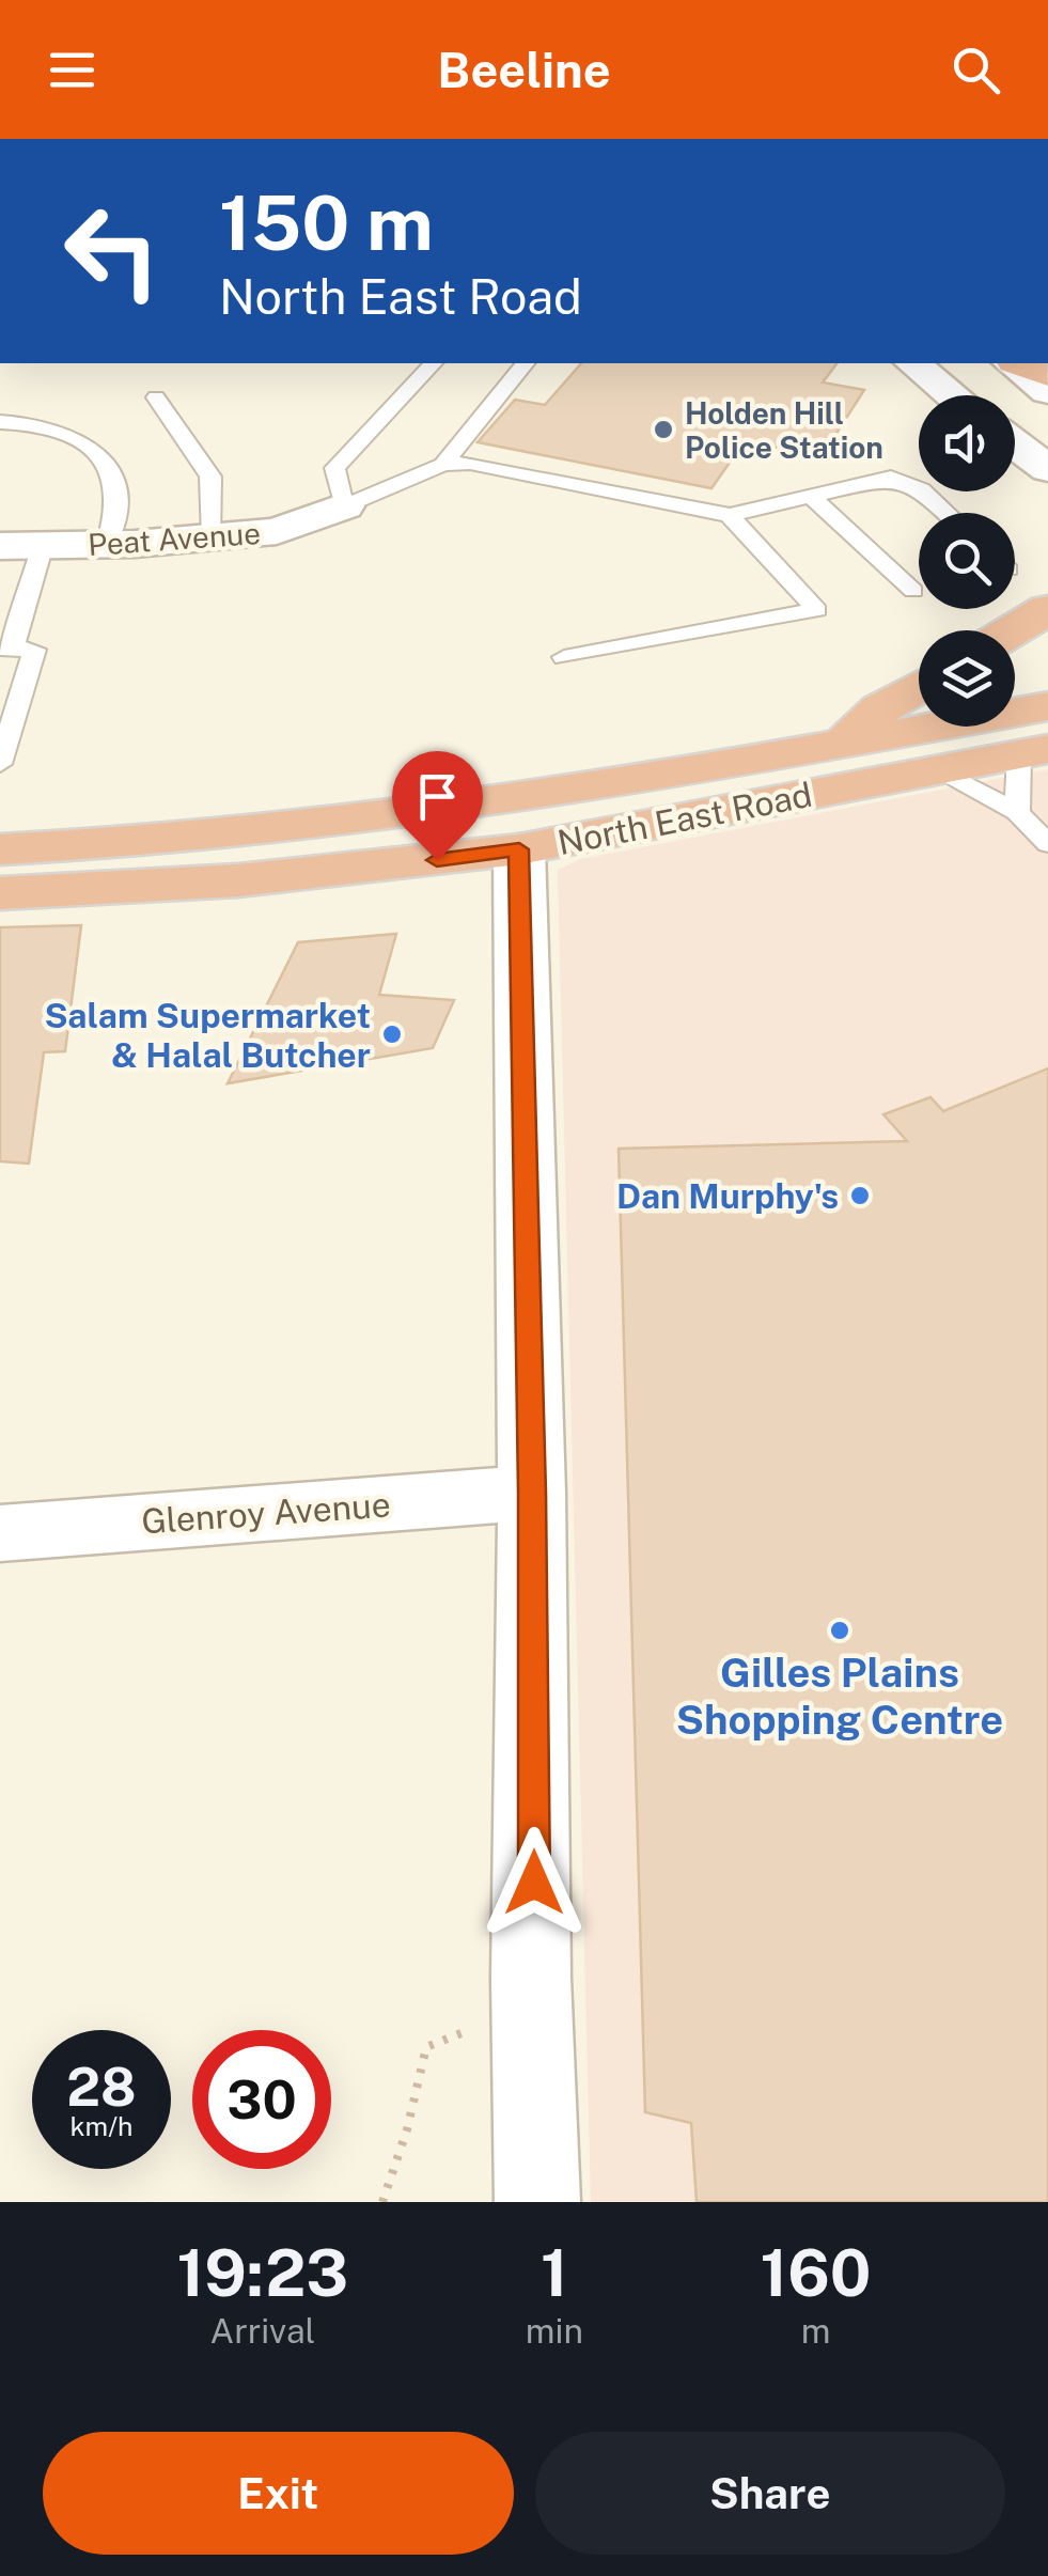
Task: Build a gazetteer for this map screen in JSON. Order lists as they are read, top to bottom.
{
  "streets": {
    "highway": ["North East Road"],
    "street": ["Peat Avenue", "Glenroy Avenue"]
  },
  "places": [
    "Holden Hill Police Station",
    "Salam Supermarket & Halal Butcher",
    "Dan Murphy's",
    "Gilles Plains Shopping Centre"
  ],
  "page": {
    "header": "Beeline",
    "turn": ["150 m", "North East Road"],
    "speed": "28 km/h",
    "limit": "30",
    "eta": [
      "19:23",
      "Arrival",
      "1",
      "min",
      "160",
      "m"
    ],
    "buttons": ["Exit", "Share"]
  }
}
